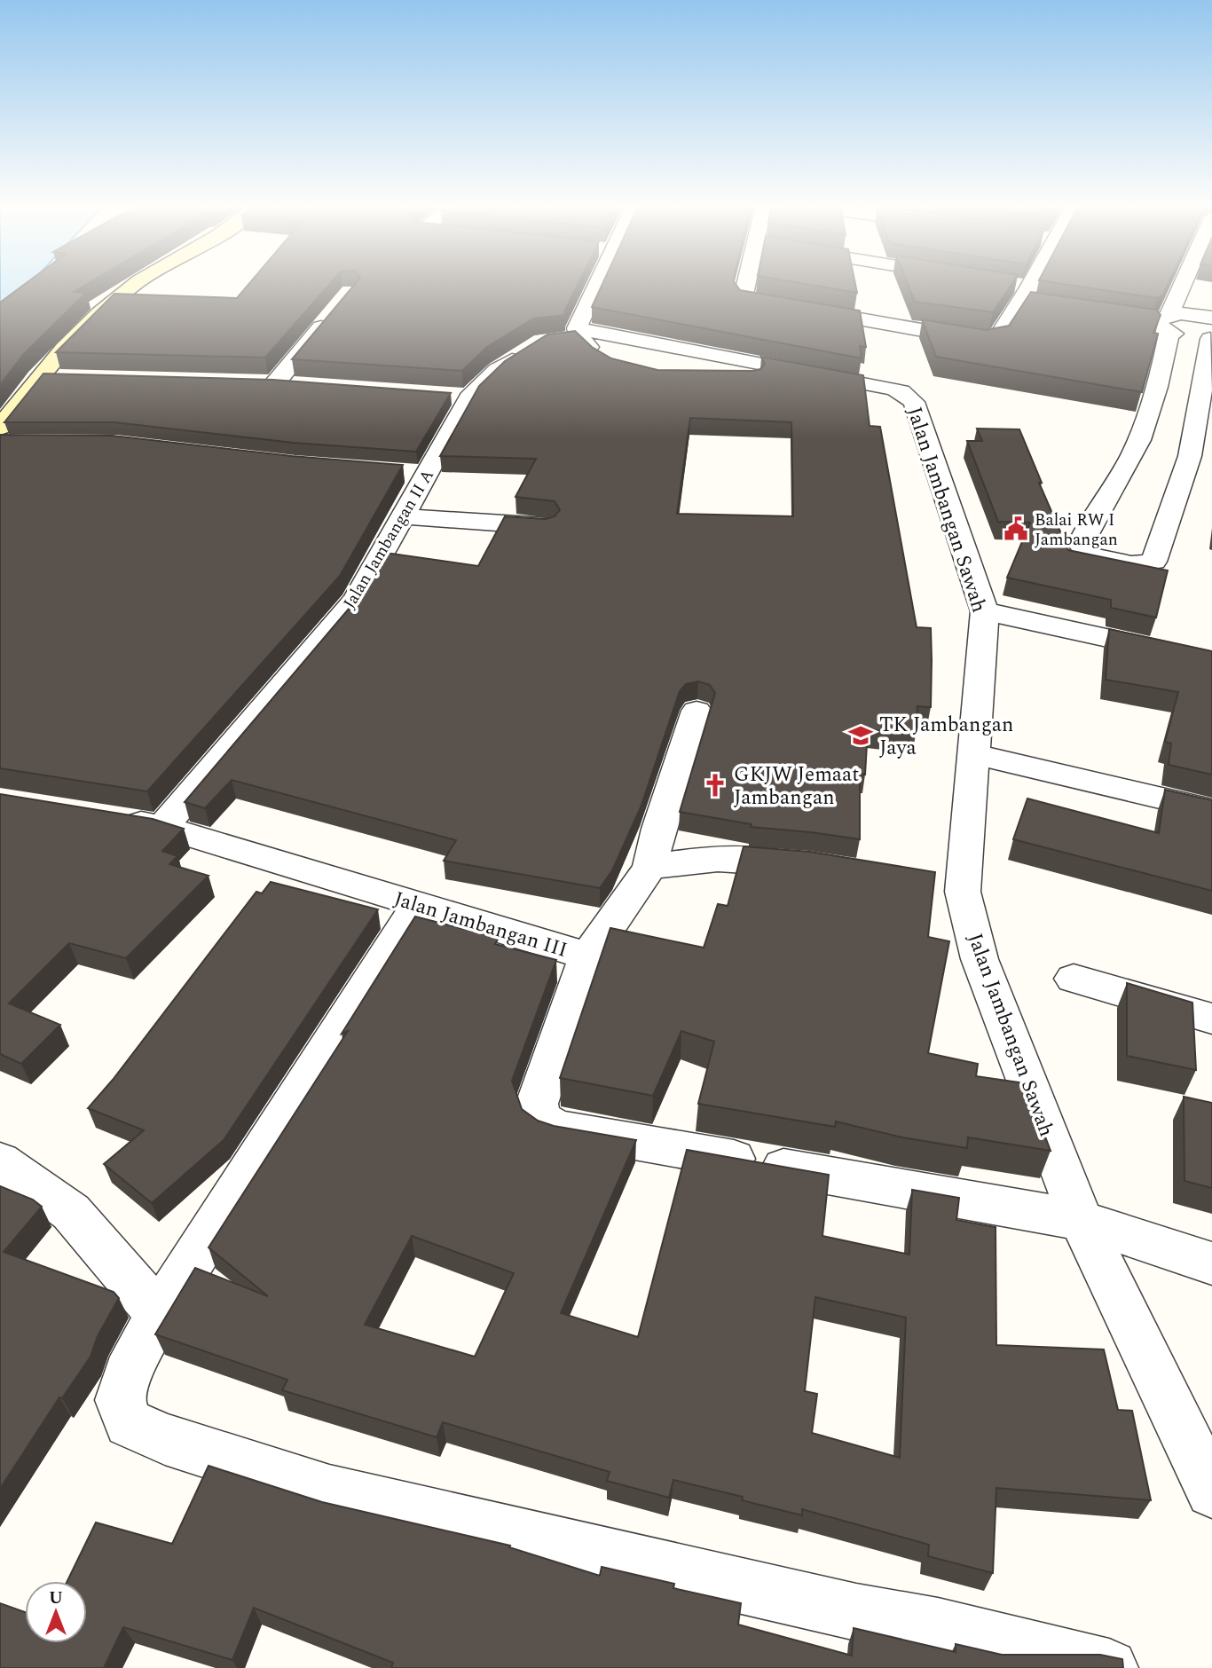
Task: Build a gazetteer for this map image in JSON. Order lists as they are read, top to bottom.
{
  "streets": {
    "street": ["Jalan Jambangan Sawah", "Jalan Jambangan II A", "Jalan Jambangan III"]
  },
  "crossings": [
    ["Jalan Jambangan Sawah", "Jalan Jambangan II A"],
    ["Jalan Jambangan Sawah", "Jalan Jambangan III"],
    ["Jalan Jambangan II A", "Jalan Jambangan III"]
  ],
  "places": {
    "public building": ["Balai RW I Jambangan"],
    "school or university": ["TK Jambangan Jaya"],
    "church": ["GKJW Jemaat Jambangan"]
  },
  "north": "top"
}
